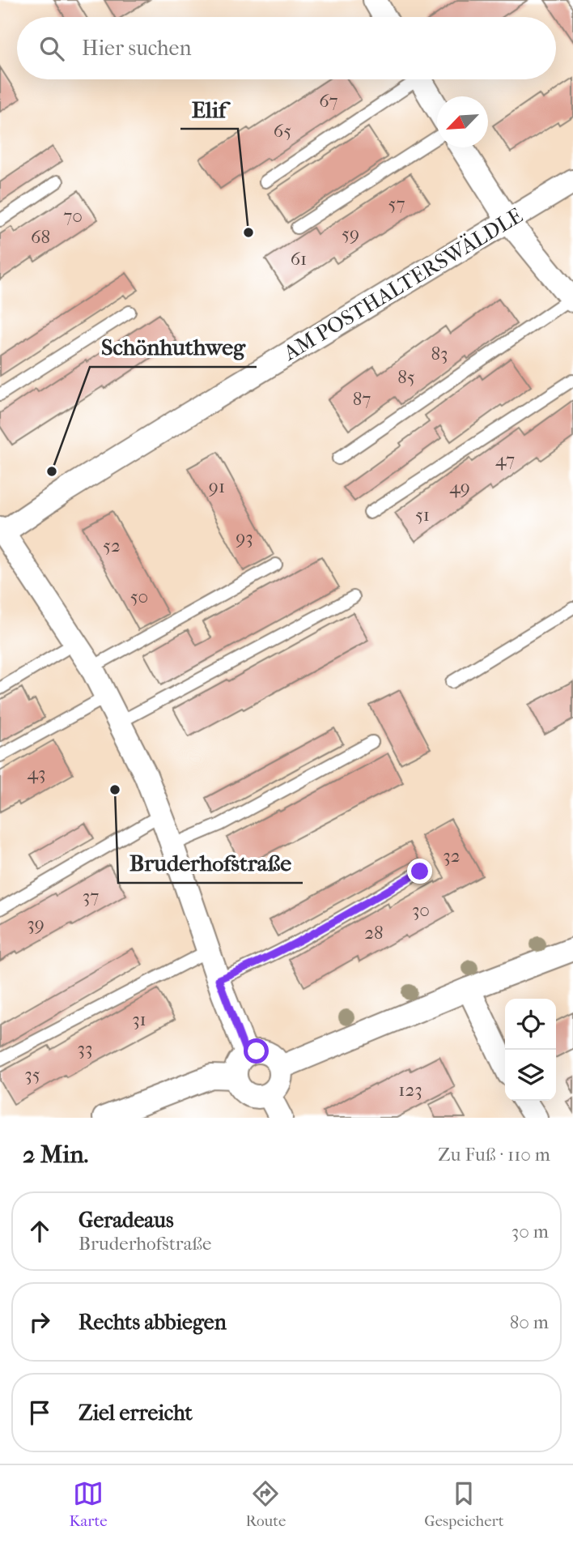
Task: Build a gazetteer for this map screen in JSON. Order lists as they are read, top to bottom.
{
  "streets": {
    "street": ["AM POSTHALTERSWÄLDLE"]
  },
  "places": ["Elif", "Schönhuthweg", "Bruderhofstraße"],
  "house_numbers": [
    "67",
    "65",
    "57",
    "70",
    "59",
    "68",
    "61",
    "83",
    "85",
    "87",
    "47",
    "91",
    "49",
    "51",
    "93",
    "52",
    "50",
    "43",
    "32",
    "37",
    "30",
    "39",
    "28",
    "31",
    "33",
    "35",
    "123"
  ],
  "north": "bottom left",
  "page": {
    "search": "Hier suchen",
    "heading": ["2 Min.", "Zu Fuß · 110 m"],
    "list": [
      ["Geradeaus", "Bruderhofstraße", "30 m"],
      ["Rechts abbiegen", "80 m"],
      "Ziel erreicht"
    ],
    "nav": ["Karte", "Route", "Gespeichert"]
  }
}
